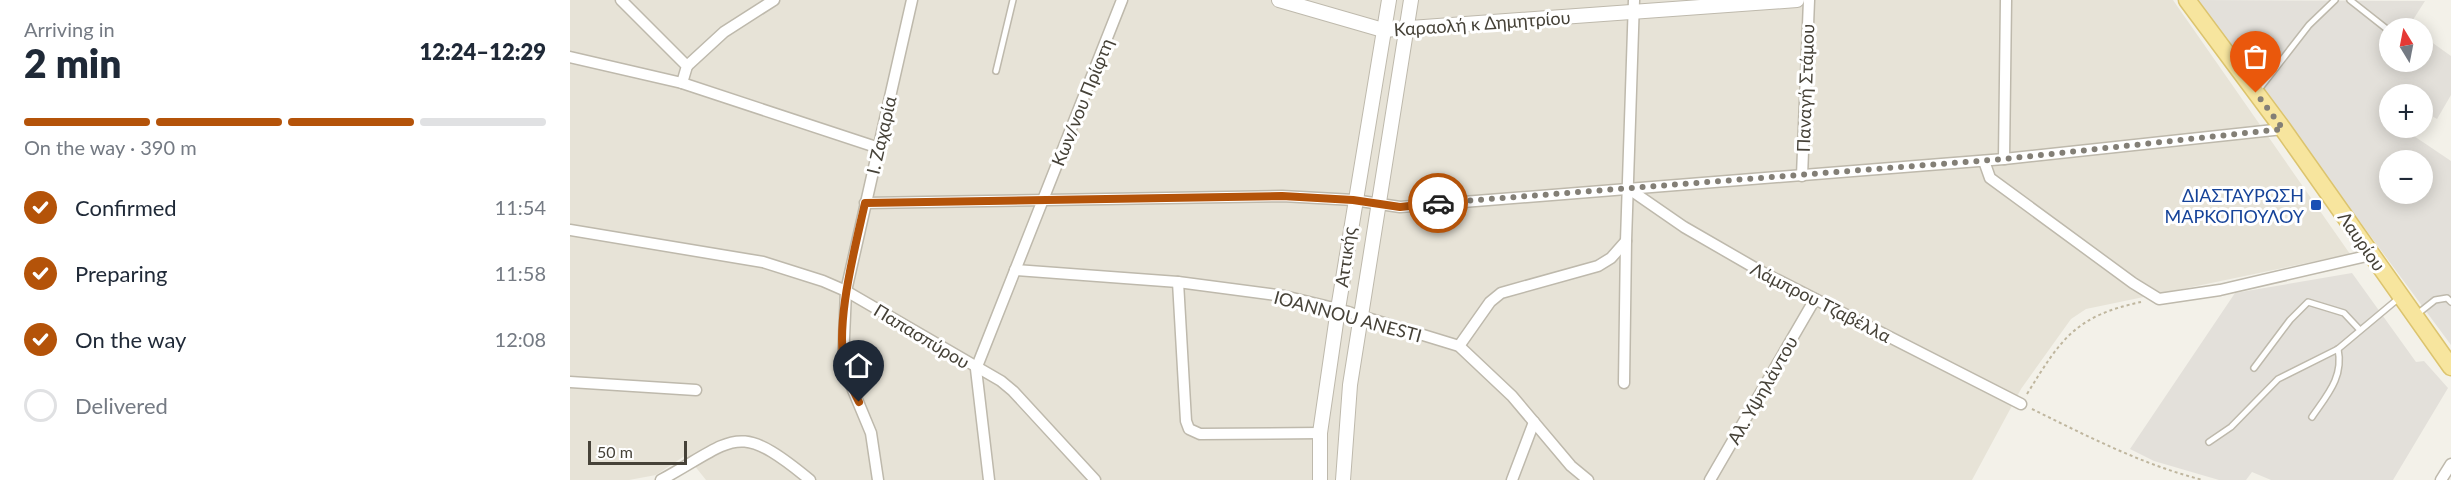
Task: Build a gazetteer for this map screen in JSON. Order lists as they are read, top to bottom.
{
  "streets": {
    "main road": ["Λαυρίου"],
    "street": [
      "Καραολή κ Δημητρίου",
      "Παναγή Στάμου",
      "Κων/νου Πρίφτη",
      "Ι. Ζαχαρία",
      "Αττικής",
      "Λάμπρου Τζαβέλλα",
      "IOANNOU ANESTI",
      "Παπασπύρου",
      "Αλ. Υψηλάντου"
    ]
  },
  "crossings": [
    ["Καραολή κ Δημητρίου", "Αττικής"],
    ["Κων/νου Πρίφτη", "IOANNOU ANESTI"],
    ["Κων/νου Πρίφτη", "Παπασπύρου"],
    ["Ι. Ζαχαρία", "Παπασπύρου"],
    ["Αττικής", "IOANNOU ANESTI"],
    ["Λάμπρου Τζαβέλλα", "Αλ. Υψηλάντου"]
  ],
  "places": {
    "transit": ["ΔΙΑΣΤΑΥΡΩΣΗ ΜΑΡΚΟΠΟΥΛΟΥ"]
  },
  "scale_bar": "50 m",
  "north": "top",
  "page": {
    "heading": ["2 min", "Arriving in", "12:24–12:29"],
    "map_buttons": ["+", "−"],
    "bar": "On the way · 390 m",
    "list": [
      ["Confirmed", "11:54"],
      ["Preparing", "11:58"],
      ["On the way", "12:08"],
      "Delivered"
    ],
    "scale": "50 m"
  }
}
